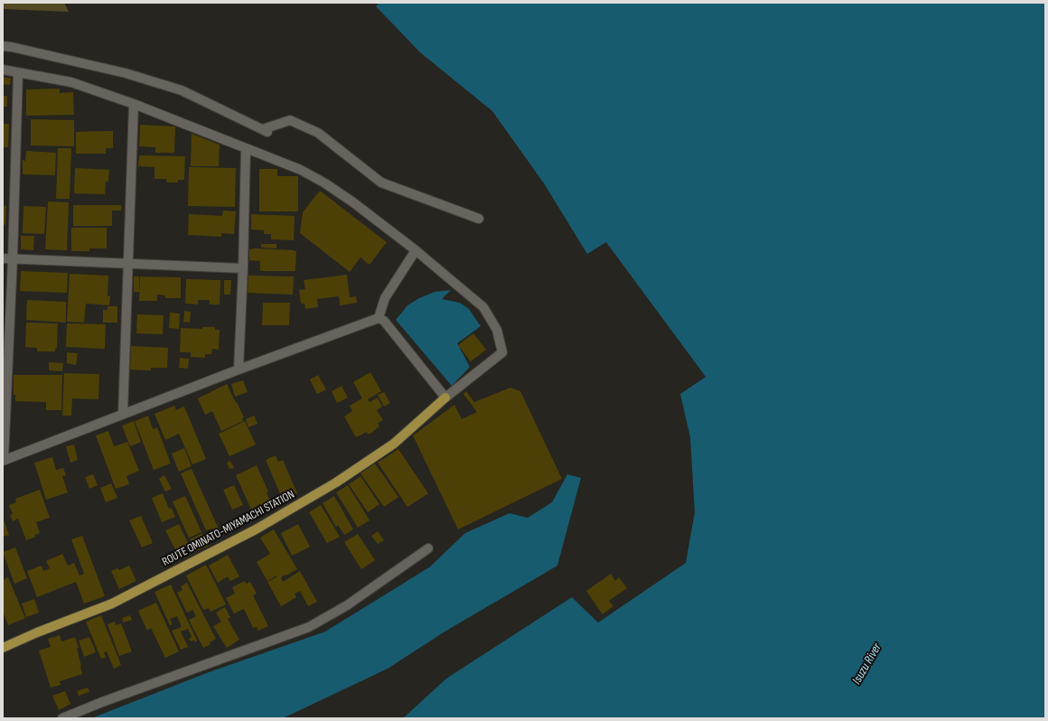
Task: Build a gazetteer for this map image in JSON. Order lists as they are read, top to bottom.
{
  "streets": {
    "main road": ["ROUTE OMINATO-MIYAMACHI STATION"]
  },
  "water": ["Isuzu River"]
}
